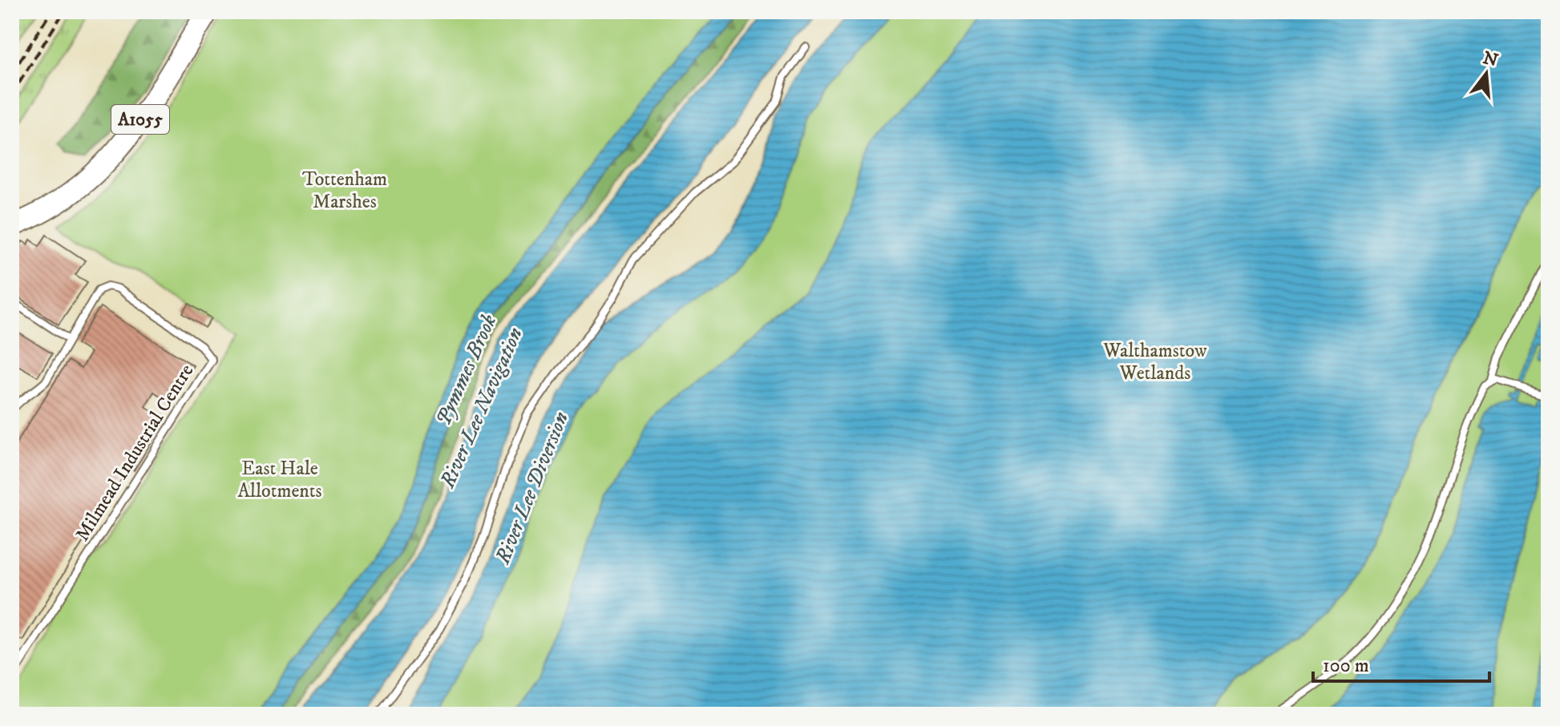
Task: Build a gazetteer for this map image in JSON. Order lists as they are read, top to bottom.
{
  "streets": {
    "main road": ["A1055"],
    "lane": ["Milmead Industrial Centre"]
  },
  "water": ["Pymmes Brook", "River Lee Navigation", "River Lee Diversion"],
  "parks": ["Tottenham Marshes", "Walthamstow Wetlands", "East Hale Allotments"],
  "scale_bar": "100 m",
  "north": "top"
}
